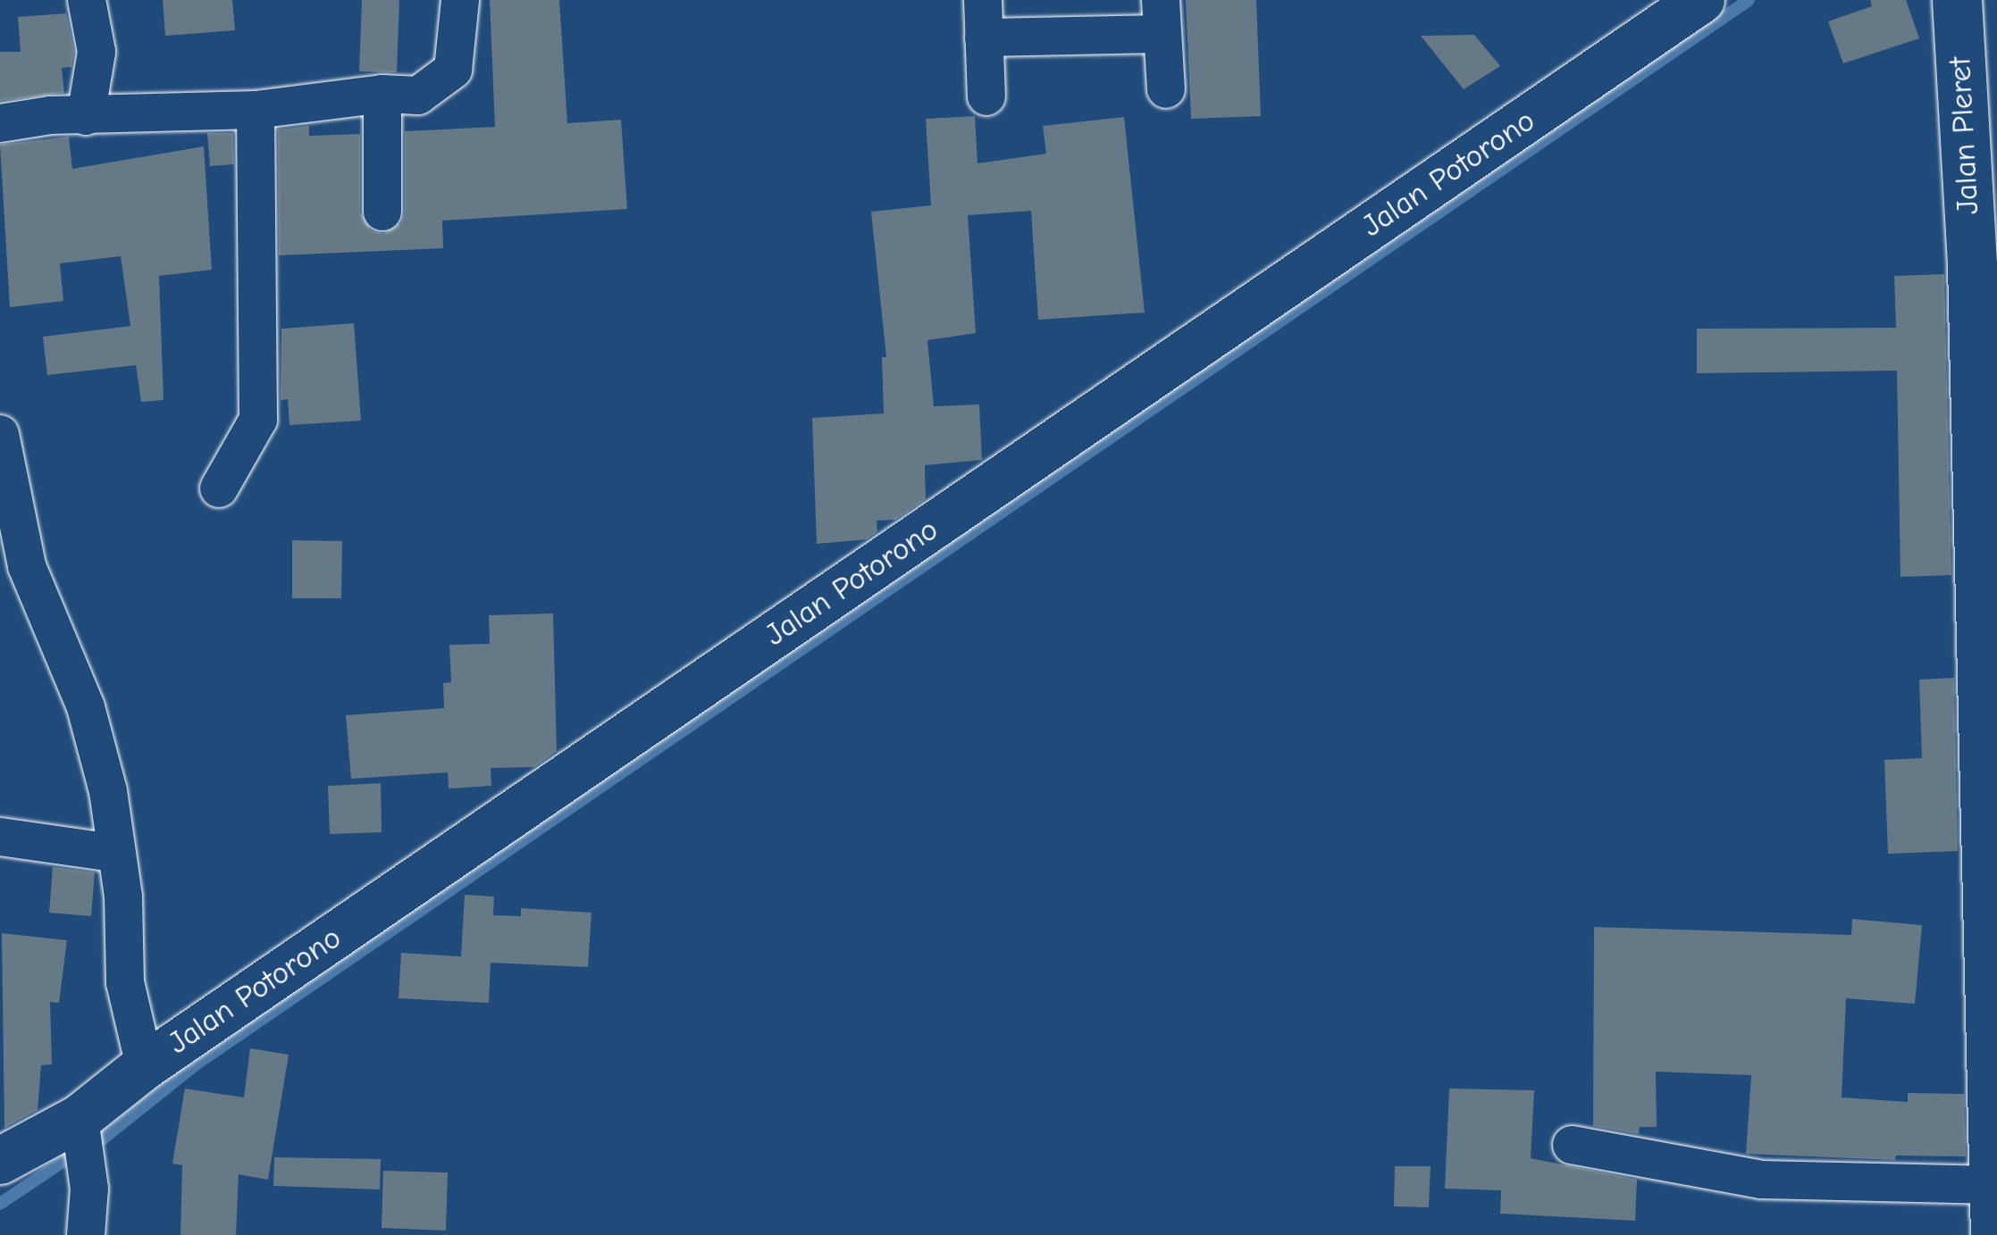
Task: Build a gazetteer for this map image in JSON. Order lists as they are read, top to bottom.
{
  "streets": {
    "main road": ["Jalan Pleret"],
    "street": ["Jalan Potorono"]
  }
}
